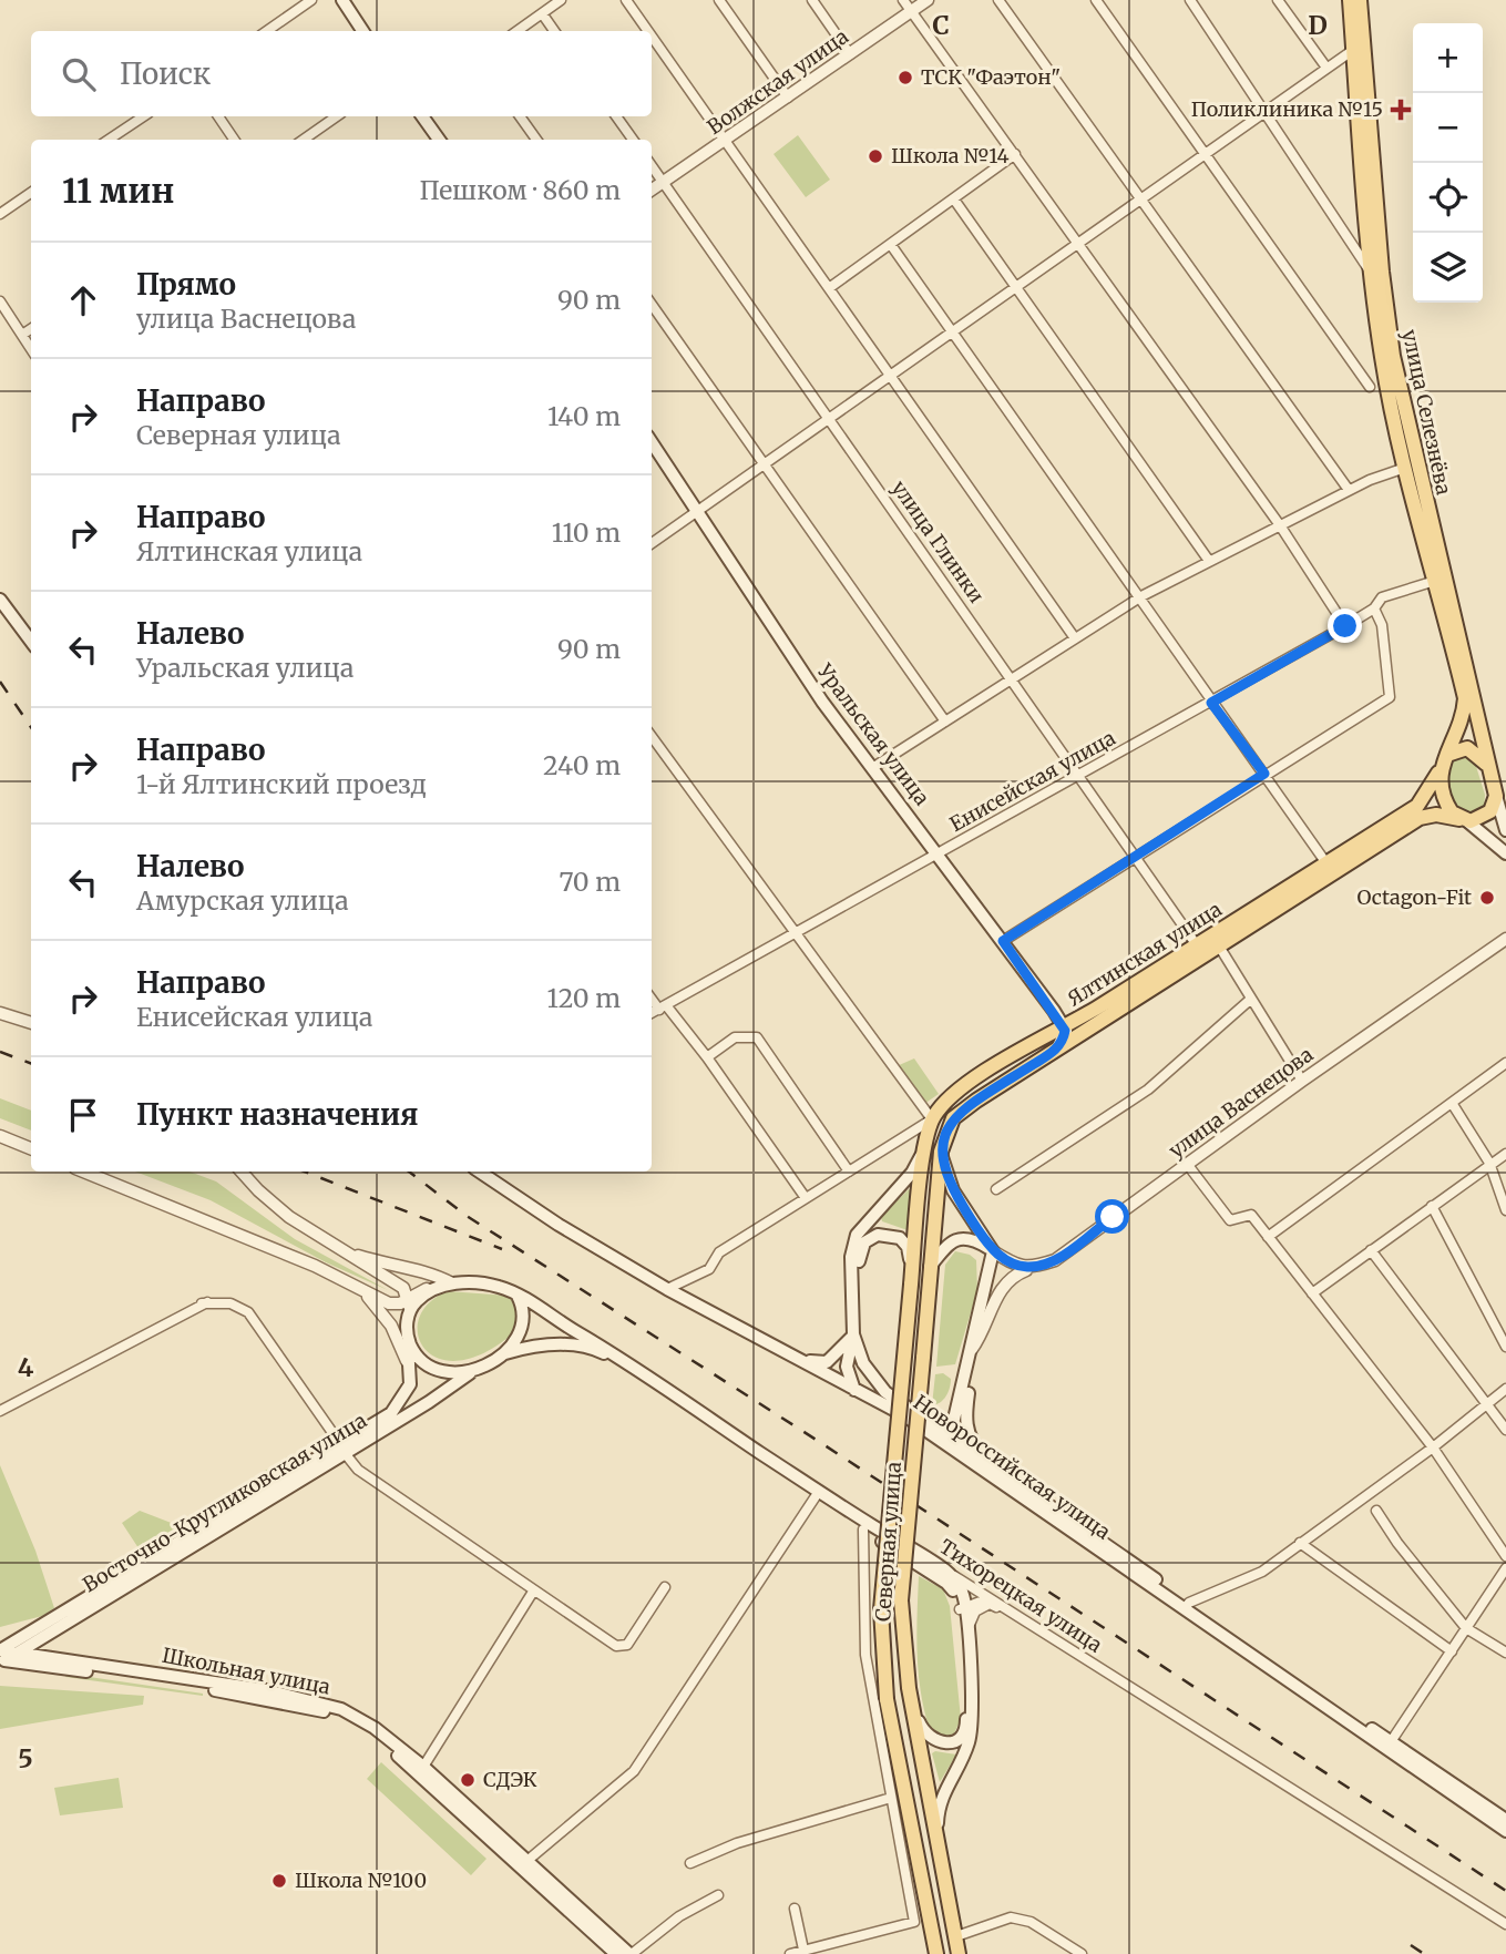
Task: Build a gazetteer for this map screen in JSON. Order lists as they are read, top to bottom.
{
  "streets": {
    "main road": [
      "улица Селезнёва",
      "Уральская улица",
      "Ялтинская улица",
      "Новороссийская улица",
      "Восточно-Кругликовская улица",
      "Северная улица",
      "Тихорецкая улица",
      "Школьная улица"
    ],
    "street": [
      "Волжская улица",
      "улица Глинки",
      "Енисейская улица",
      "улица Васнецова"
    ]
  },
  "crossings": [
    ["Волжская улица", "улица Глинки"],
    ["улица Селезнёва", "Енисейская улица"],
    ["улица Селезнёва", "Ялтинская улица"],
    ["улица Глинки", "Енисейская улица"],
    ["улица Глинки", "Ялтинская улица"],
    ["Уральская улица", "Енисейская улица"],
    ["Уральская улица", "Ялтинская улица"],
    ["Ялтинская улица", "Новороссийская улица"],
    ["Ялтинская улица", "Северная улица"],
    ["Новороссийская улица", "Северная улица"],
    ["Восточно-Кругликовская улица", "Тихорецкая улица"],
    ["Восточно-Кругликовская улица", "Школьная улица"]
  ],
  "places": {
    "other": [
      "ТСК \"Фаэтон\"",
      "Школа №14",
      "Octagon-Fit",
      "СДЭК",
      "Школа №100"
    ],
    "health": ["Поликлиника №15"]
  },
  "page": {
    "map_buttons": ["+", "−"],
    "search": "Поиск",
    "heading": ["11 мин", "Пешком · 860 m"],
    "list": [
      ["Прямо", "улица Васнецова", "90 m"],
      ["Направо", "Северная улица", "140 m"],
      ["Направо", "Ялтинская улица", "110 m"],
      ["Налево", "Уральская улица", "90 m"],
      ["Направо", "1-й Ялтинский проезд", "240 m"],
      ["Налево", "Амурская улица", "70 m"],
      ["Направо", "Енисейская улица", "120 m"],
      "Пункт назначения"
    ]
  },
  "grid": {
    "columns": ["C", "D"],
    "rows": ["4", "5"]
  }
}
